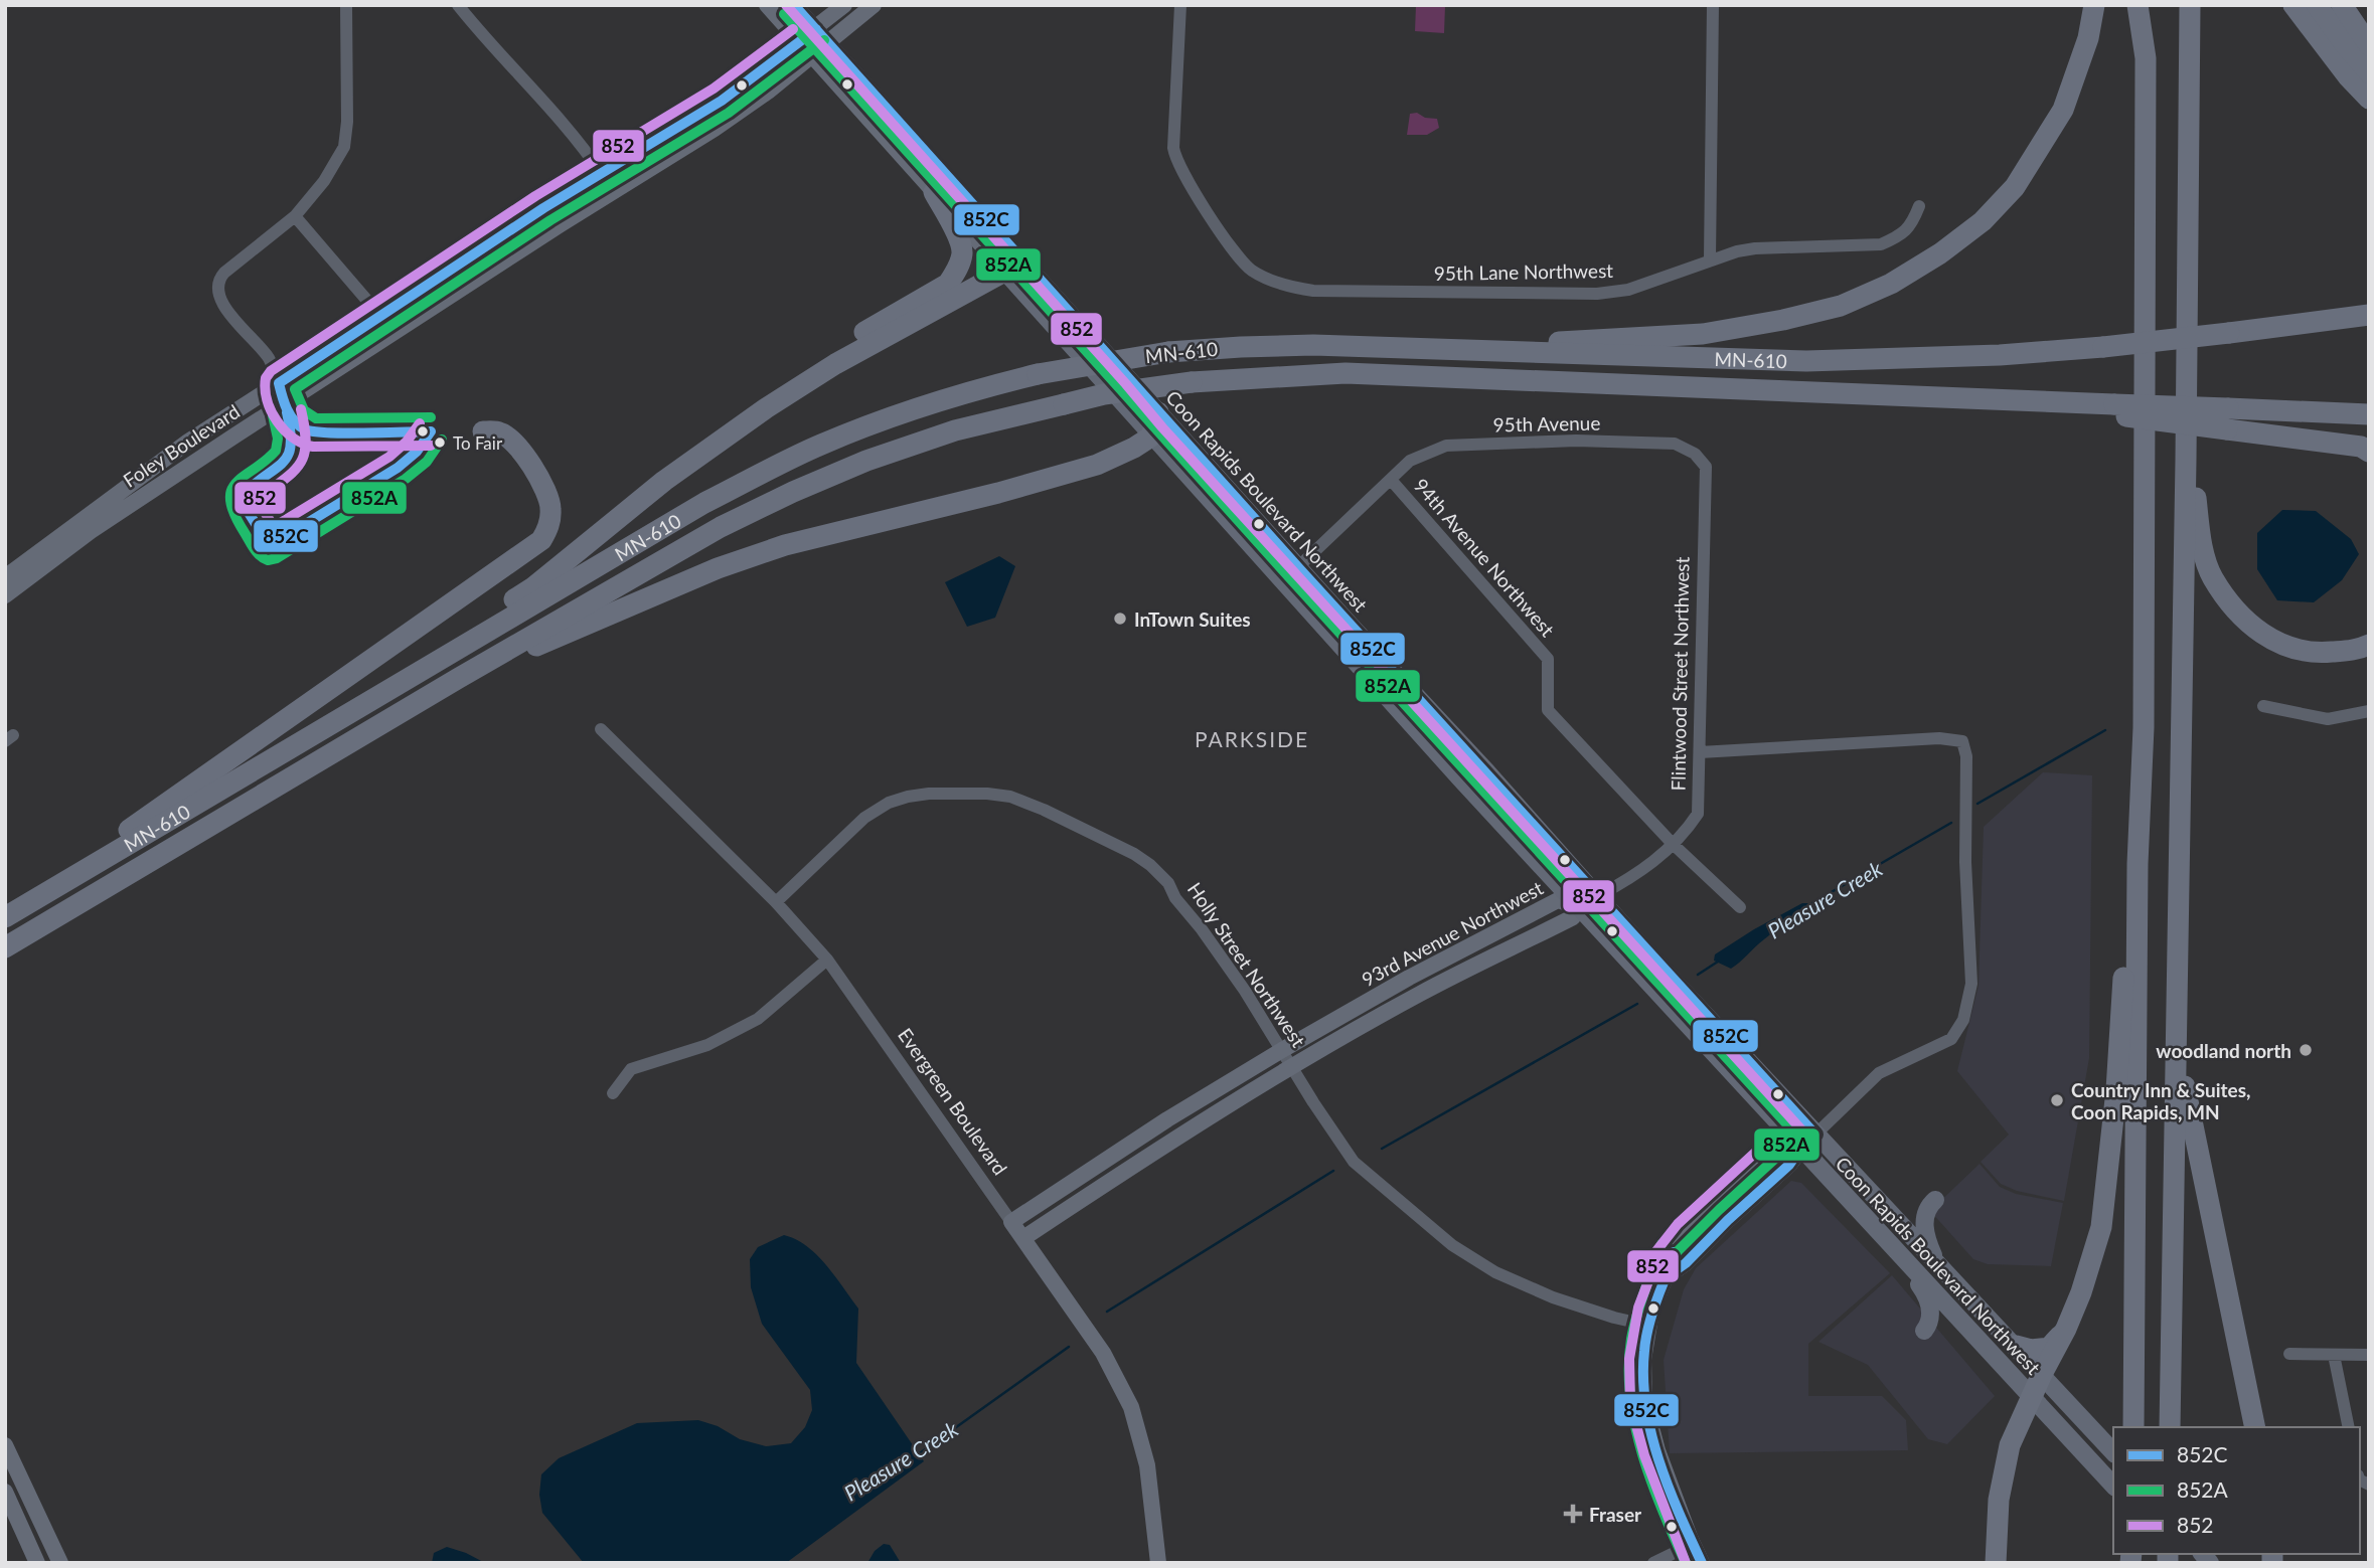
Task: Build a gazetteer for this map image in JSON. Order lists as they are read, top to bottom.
{
  "streets": {
    "highway": ["MN-610"],
    "main road": [
      "Foley Boulevard",
      "Coon Rapids Boulevard Northwest",
      "Flintwood Street Northwest",
      "93rd Avenue Northwest",
      "Evergreen Boulevard"
    ],
    "street": [
      "95th Lane Northwest",
      "95th Avenue",
      "94th Avenue Northwest",
      "Holly Street Northwest"
    ]
  },
  "crossings": [
    ["95th Avenue", "94th Avenue Northwest"],
    ["95th Avenue", "Flintwood Street Northwest"],
    ["Foley Boulevard", "Coon Rapids Boulevard Northwest"],
    ["Coon Rapids Boulevard Northwest", "94th Avenue Northwest"],
    ["Coon Rapids Boulevard Northwest", "Flintwood Street Northwest"],
    ["Coon Rapids Boulevard Northwest", "93rd Avenue Northwest"],
    ["94th Avenue Northwest", "Flintwood Street Northwest"],
    ["Flintwood Street Northwest", "93rd Avenue Northwest"],
    ["93rd Avenue Northwest", "Holly Street Northwest"],
    ["93rd Avenue Northwest", "Evergreen Boulevard"],
    ["Holly Street Northwest", "Evergreen Boulevard"]
  ],
  "districts": ["PARKSIDE"],
  "water": ["Pleasure Creek"],
  "places": {
    "other": [
      "To Fair",
      "InTown Suites",
      "woodland north",
      "Country Inn & Suites, Coon Rapids, MN"
    ],
    "health": ["Fraser"]
  },
  "lines": ["transit line 852C", "transit line 852", "transit line 852A"],
  "legend": ["852C", "852A", "852"]
}
